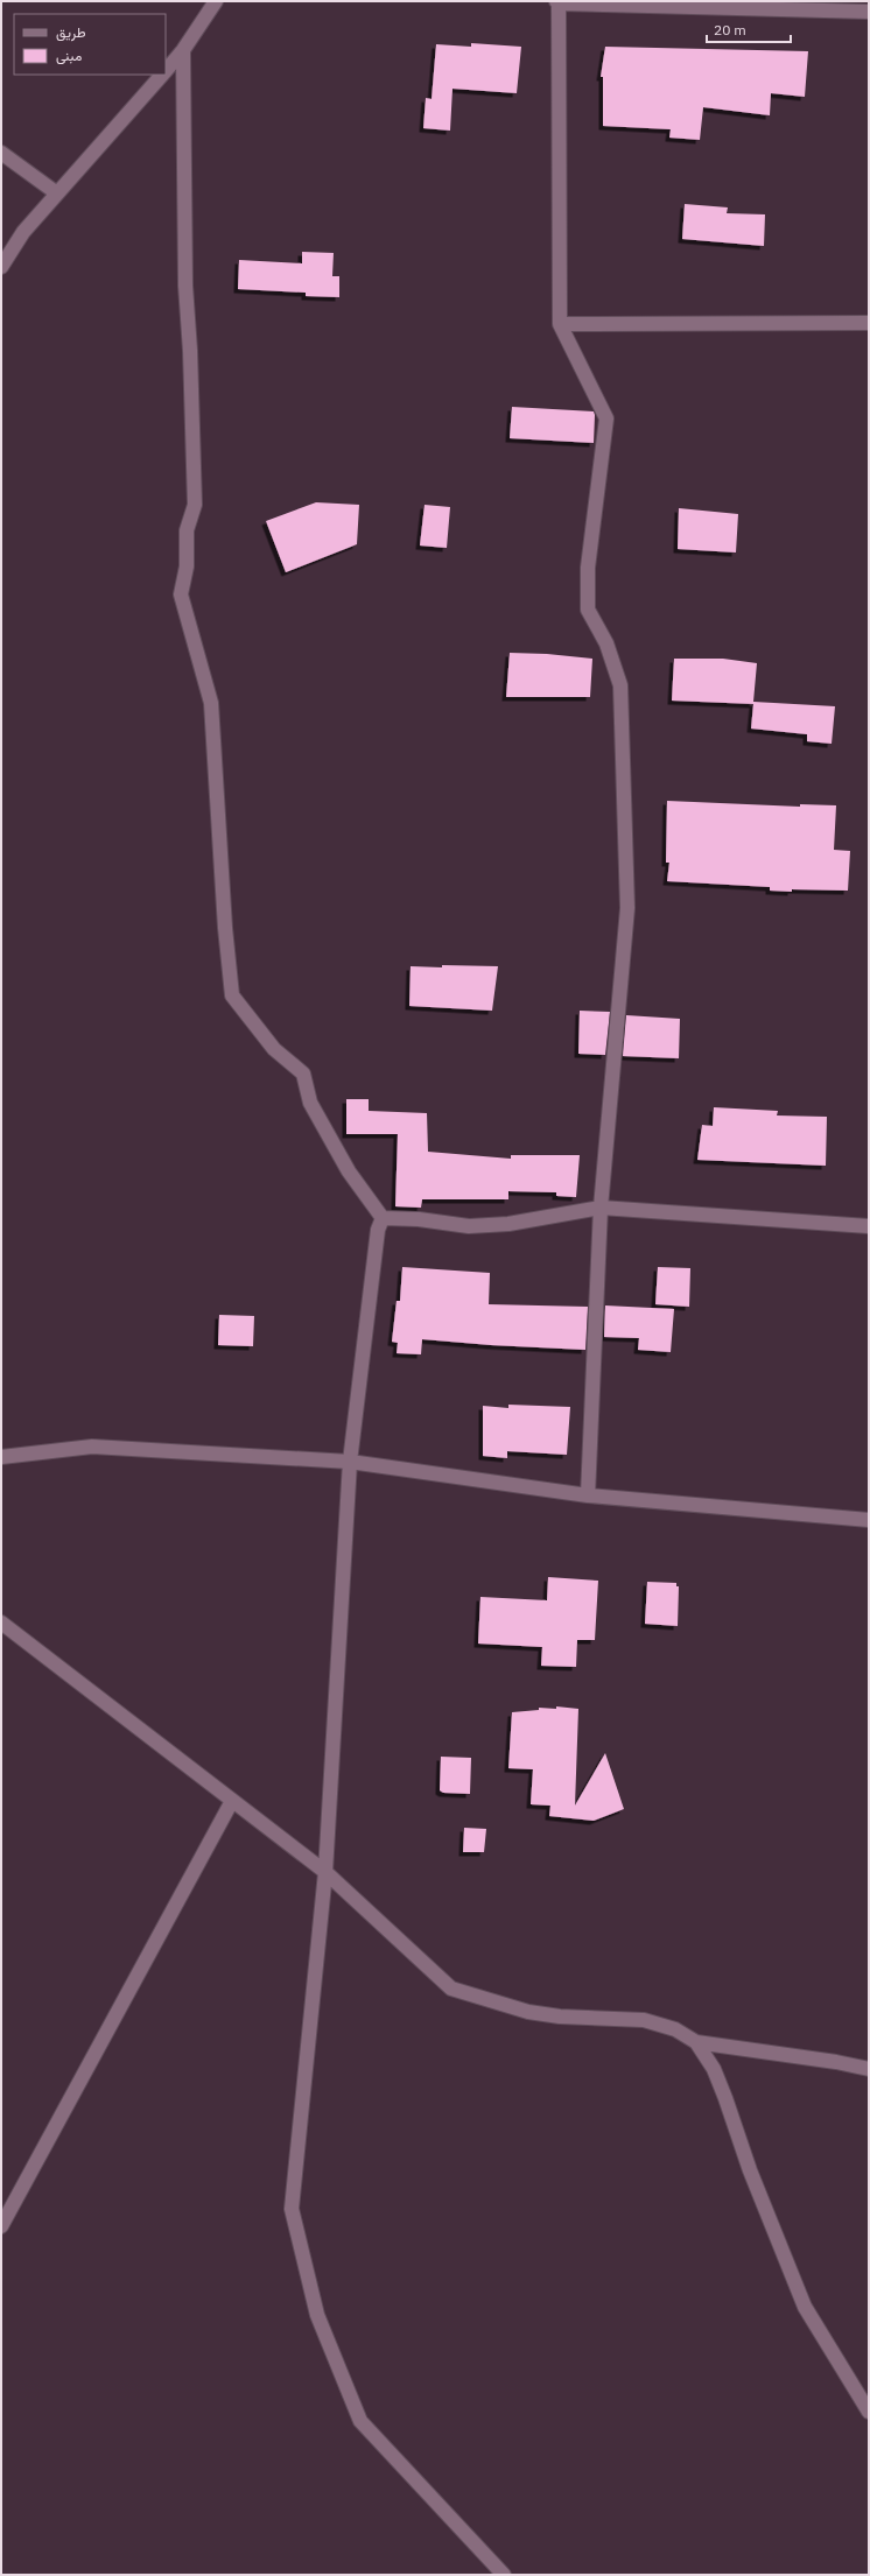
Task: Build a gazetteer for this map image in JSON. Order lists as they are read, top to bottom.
{
  "legend": ["طريق", "مبنى"],
  "scale_bar": "20 m"
}
